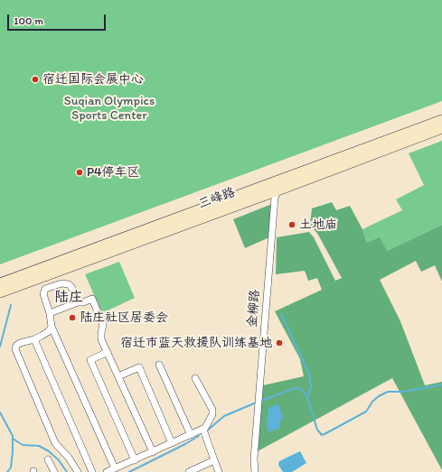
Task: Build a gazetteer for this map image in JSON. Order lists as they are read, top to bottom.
{
  "streets": {
    "main road": ["三峰路"],
    "street": ["金柳路"]
  },
  "crossings": [
    ["三峰路", "金柳路"]
  ],
  "districts": ["陆庄"],
  "parks": ["Suqian Olympics Sports Center"],
  "places": [
    "宿迁国际会展中心",
    "P4停车区",
    "土地庙",
    "陆庄社区居委会",
    "宿迁市蓝天救援队训练基地"
  ],
  "scale_bar": "100 m"
}
